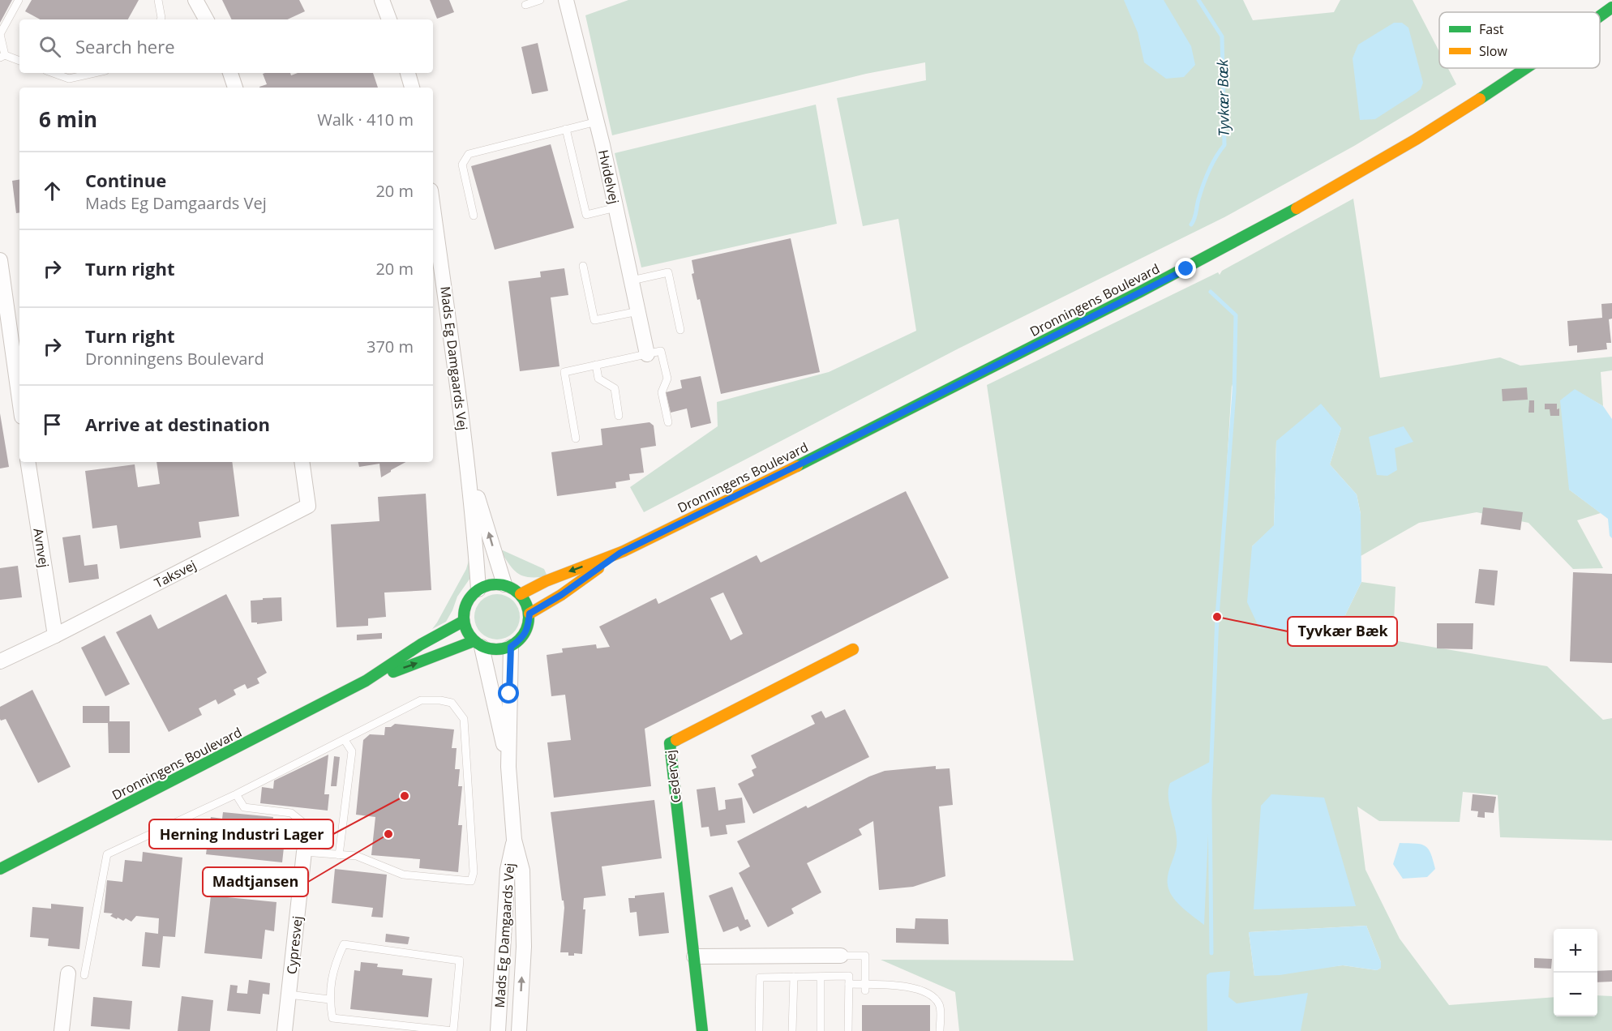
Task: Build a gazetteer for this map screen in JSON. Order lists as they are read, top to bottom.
{
  "streets": {
    "main road": ["Dronningens Boulevard", "Cedervej"],
    "street": [
      "Hvidelvej",
      "Mads Eg Damgaards Vej",
      "Avnvej",
      "Taksvej",
      "Cypresvej"
    ]
  },
  "crossings": [
    ["Dronningens Boulevard", "Mads Eg Damgaards Vej"],
    ["Avnvej", "Taksvej"]
  ],
  "water": ["Tyvkær Bæk"],
  "places": ["Tyvkær Bæk", "Herning Industri Lager", "Madtjansen"],
  "legend": ["Fast", "Slow"],
  "page": {
    "search": "Search here",
    "heading": ["6 min", "Walk · 410 m"],
    "list": [
      ["Continue", "Mads Eg Damgaards Vej", "20 m"],
      ["Turn right", "20 m"],
      ["Turn right", "Dronningens Boulevard", "370 m"],
      "Arrive at destination"
    ],
    "map_buttons": ["+", "−"]
  }
}
